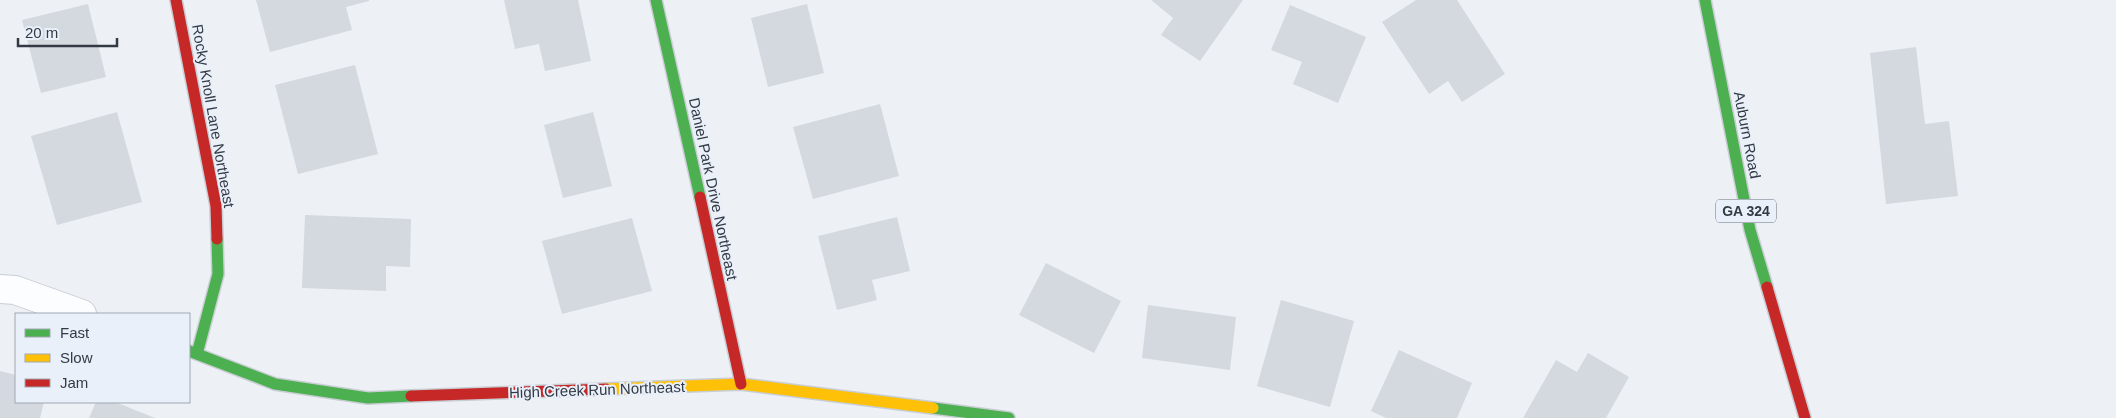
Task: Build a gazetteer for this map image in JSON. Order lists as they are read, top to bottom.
{
  "streets": {
    "street": [
      "Rocky Knoll Lane Northeast",
      "Auburn Road",
      "Daniel Park Drive Northeast",
      "GA 324",
      "High Creek Run Northeast"
    ]
  },
  "crossings": [
    ["Rocky Knoll Lane Northeast", "High Creek Run Northeast"],
    ["Daniel Park Drive Northeast", "High Creek Run Northeast"]
  ],
  "legend": ["Fast", "Slow", "Jam"],
  "scale_bar": "20 m"
}
